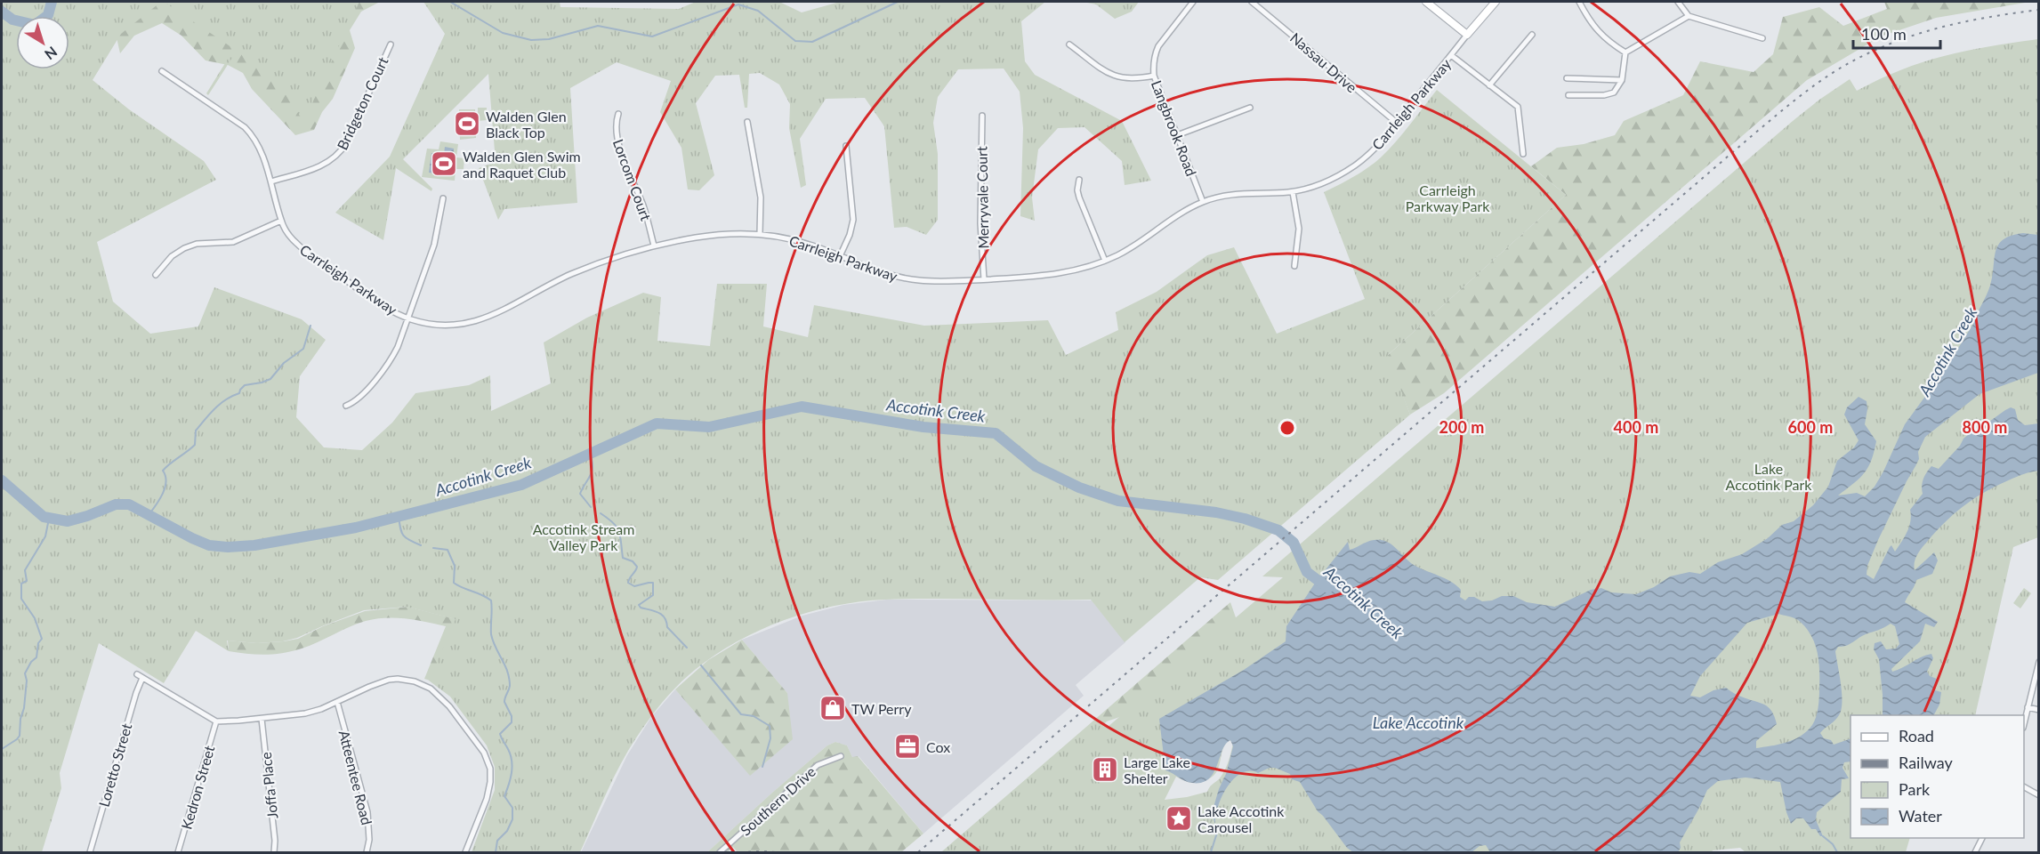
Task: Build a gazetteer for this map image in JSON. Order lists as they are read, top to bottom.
{
  "streets": {
    "street": [
      "Nassau Drive",
      "Bridgeton Court",
      "Carrleigh Parkway",
      "Langbrook Road",
      "Lorcom Court",
      "Merryvale Court",
      "Loretto Street",
      "Atteentee Road",
      "Joffa Place",
      "Kedron Street",
      "Southern Drive"
    ]
  },
  "crossings": [
    ["Nassau Drive", "Carrleigh Parkway"],
    ["Bridgeton Court", "Carrleigh Parkway"],
    ["Carrleigh Parkway", "Langbrook Road"],
    ["Carrleigh Parkway", "Lorcom Court"],
    ["Carrleigh Parkway", "Merryvale Court"]
  ],
  "water": ["Accotink Creek", "Lake Accotink"],
  "parks": ["Carrleigh Parkway Park", "Lake Accotink Park", "Accotink Stream Valley Park"],
  "places": {
    "sports": ["Walden Glen Black Top", "Walden Glen Swim and Raquet Club"],
    "shop": ["TW Perry"],
    "office": ["Cox"],
    "building": ["Large Lake Shelter"],
    "place": ["Lake Accotink Carousel"]
  },
  "legend": [
    "Road",
    "Railway",
    "Park",
    "Water"
  ],
  "scale_bar": "100 m",
  "north": "bottom right",
  "rings": [
    "200 m",
    "400 m",
    "600 m",
    "800 m"
  ]
}
